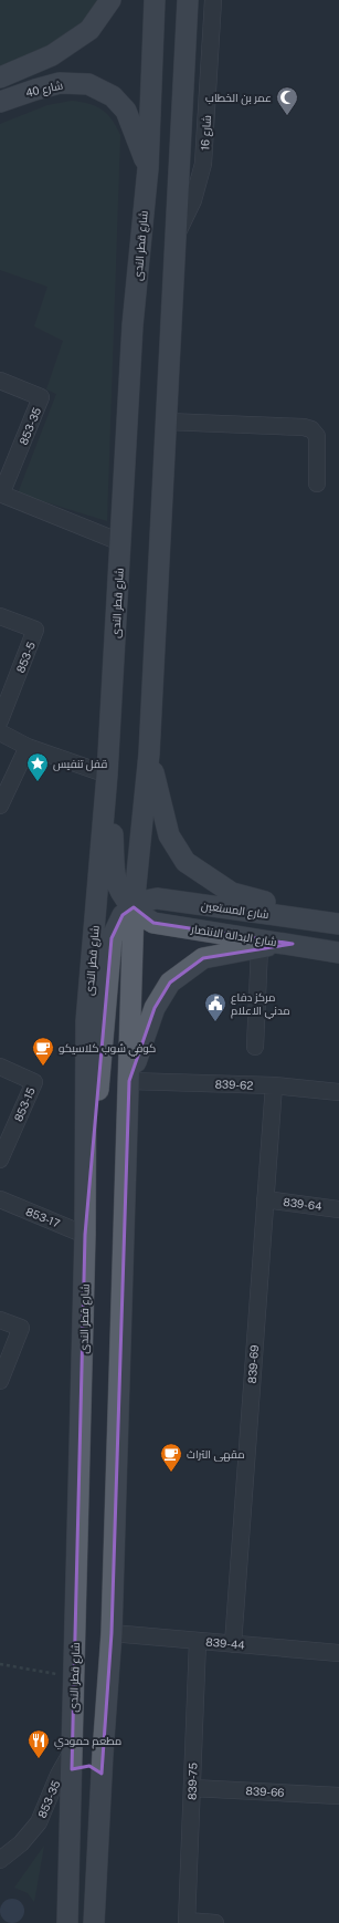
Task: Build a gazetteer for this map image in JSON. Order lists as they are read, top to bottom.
{
  "streets": {
    "main road": [
      "شارع 40",
      "شارع قطر الندى",
      "شارع المستعين",
      "شارع البدالة الانتصار"
    ],
    "street": [
      "شارع 16",
      "853-35",
      "853-5",
      "839-62",
      "853-15",
      "839-64",
      "853-17",
      "839-69",
      "839-44",
      "839-75",
      "839-66"
    ]
  },
  "crossings": [
    ["شارع 40", "شارع قطر الندى"],
    ["شارع قطر الندى", "853-35"],
    ["شارع قطر الندى", "شارع البدالة الانتصار"],
    ["شارع قطر الندى", "853-17"],
    ["شارع المستعين", "شارع البدالة الانتصار"],
    ["839-62", "839-69"],
    ["839-64", "839-69"],
    ["839-69", "839-44"],
    ["839-44", "839-75"],
    ["839-75", "839-66"]
  ],
  "places": {
    "mosque": ["عمر بن الخطاب"],
    "place": ["قفل تنفيس"],
    "public building": ["مركز دفاع مدني الاعلام"],
    "cafe": ["كوفي شوب كلاسيكو", "مقهى التراث"],
    "restaurant": ["مطعم حمودي"]
  }
}
